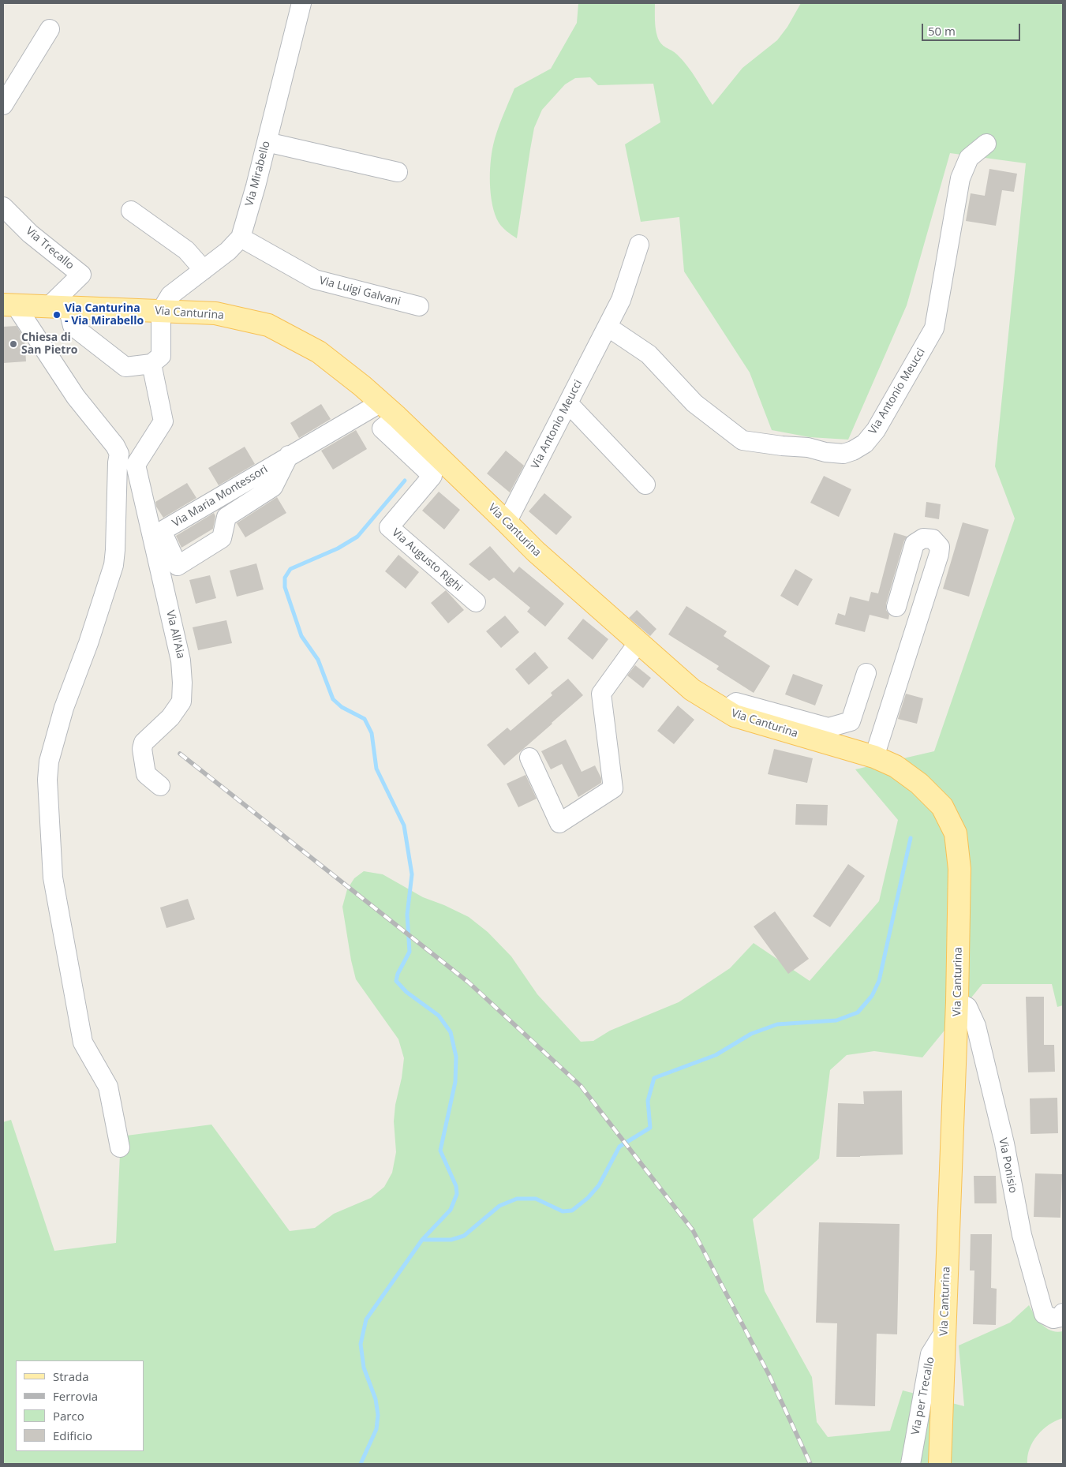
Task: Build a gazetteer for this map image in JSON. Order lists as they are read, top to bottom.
{
  "streets": {
    "main road": ["Via Canturina"],
    "street": [
      "Via Mirabello",
      "Via Trecallo",
      "Via Luigi Galvani",
      "Via Antonio Meucci",
      "Via Maria Montessori",
      "Via Augusto Righi",
      "Via All'Aia",
      "Via Ponisio",
      "Via per Trecallo"
    ]
  },
  "crossings": [
    ["Via Mirabello", "Via Luigi Galvani"],
    ["Via Mirabello", "Via Canturina"],
    ["Via Trecallo", "Via Canturina"],
    ["Via Canturina", "Via Antonio Meucci"],
    ["Via Canturina", "Via Maria Montessori"],
    ["Via Canturina", "Via Augusto Righi"],
    ["Via Canturina", "Via Ponisio"],
    ["Via Canturina", "Via per Trecallo"],
    ["Via Maria Montessori", "Via Augusto Righi"]
  ],
  "places": ["Via Canturina - Via Mirabello", "Chiesa di San Pietro"],
  "legend": [
    "Strada",
    "Ferrovia",
    "Parco",
    "Edificio"
  ],
  "scale_bar": "50 m"
}
